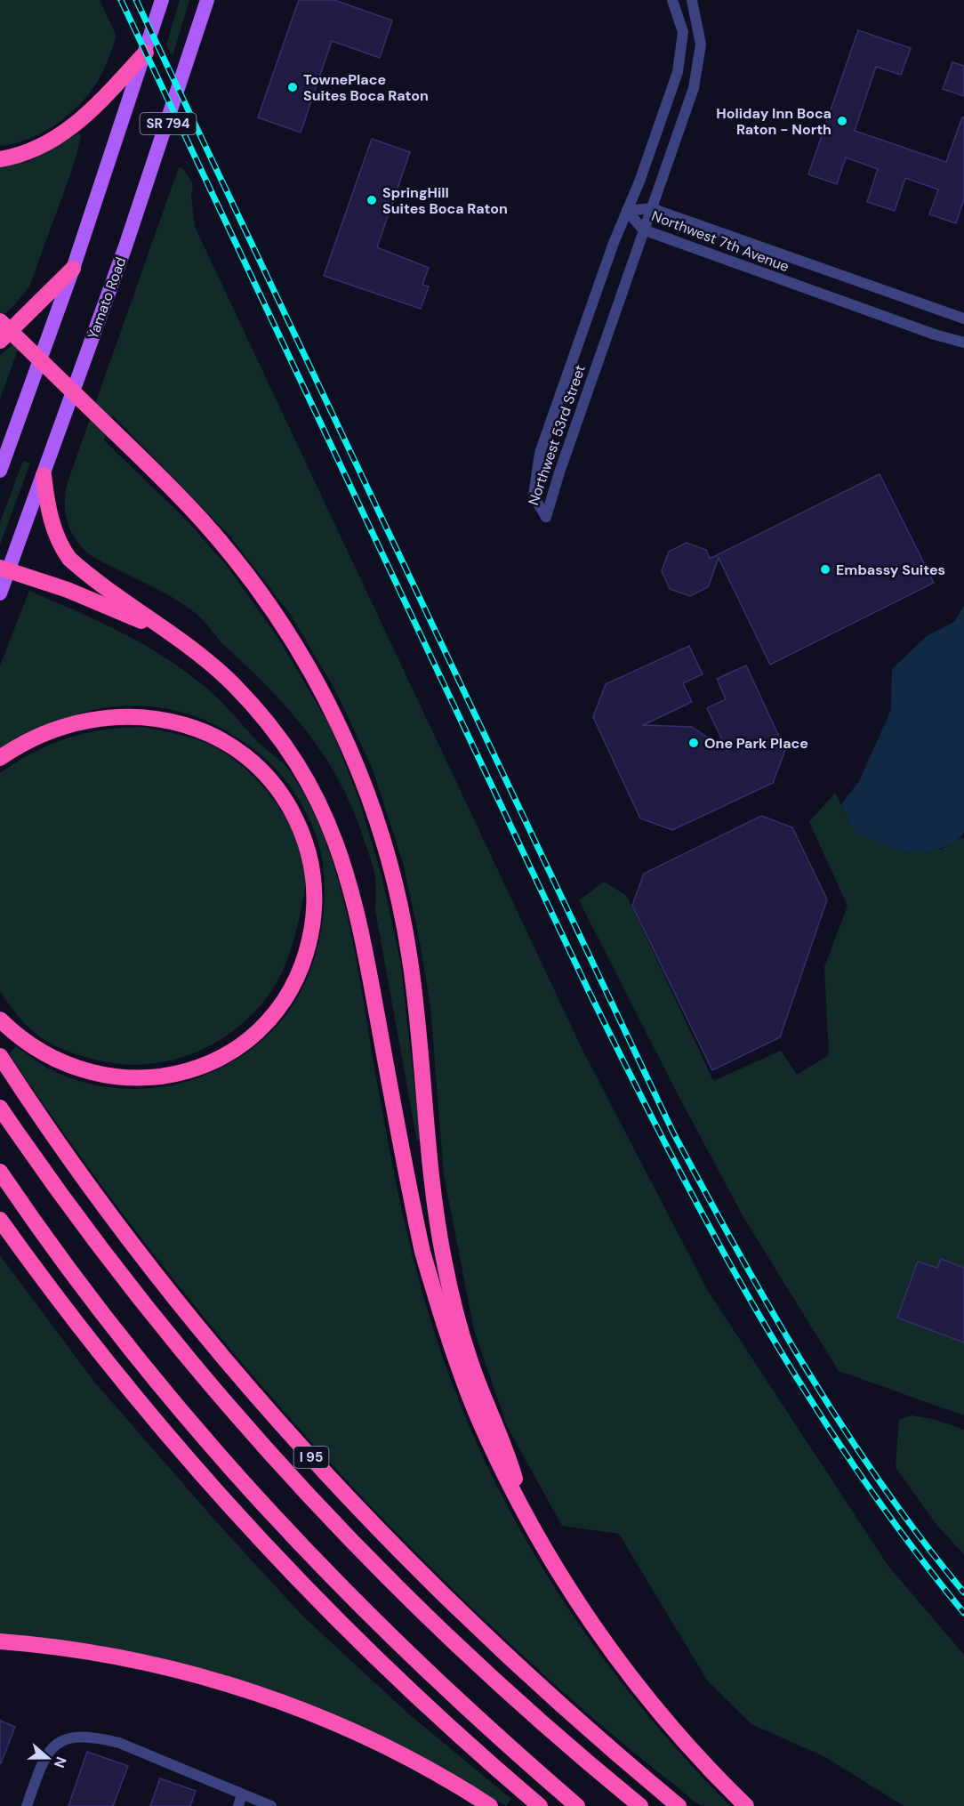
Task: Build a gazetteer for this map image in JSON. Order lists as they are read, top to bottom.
{
  "streets": {
    "highway": ["I 95"],
    "main road": ["SR 794", "Yamato Road"],
    "street": ["Northwest 7th Avenue", "Northwest 53rd Street"]
  },
  "crossings": [
    ["Northwest 7th Avenue", "Northwest 53rd Street"]
  ],
  "places": [
    "TownePlace Suites Boca Raton",
    "Holiday Inn Boca Raton - North",
    "SpringHill Suites Boca Raton",
    "Embassy Suites",
    "One Park Place"
  ],
  "north": "right"
}
